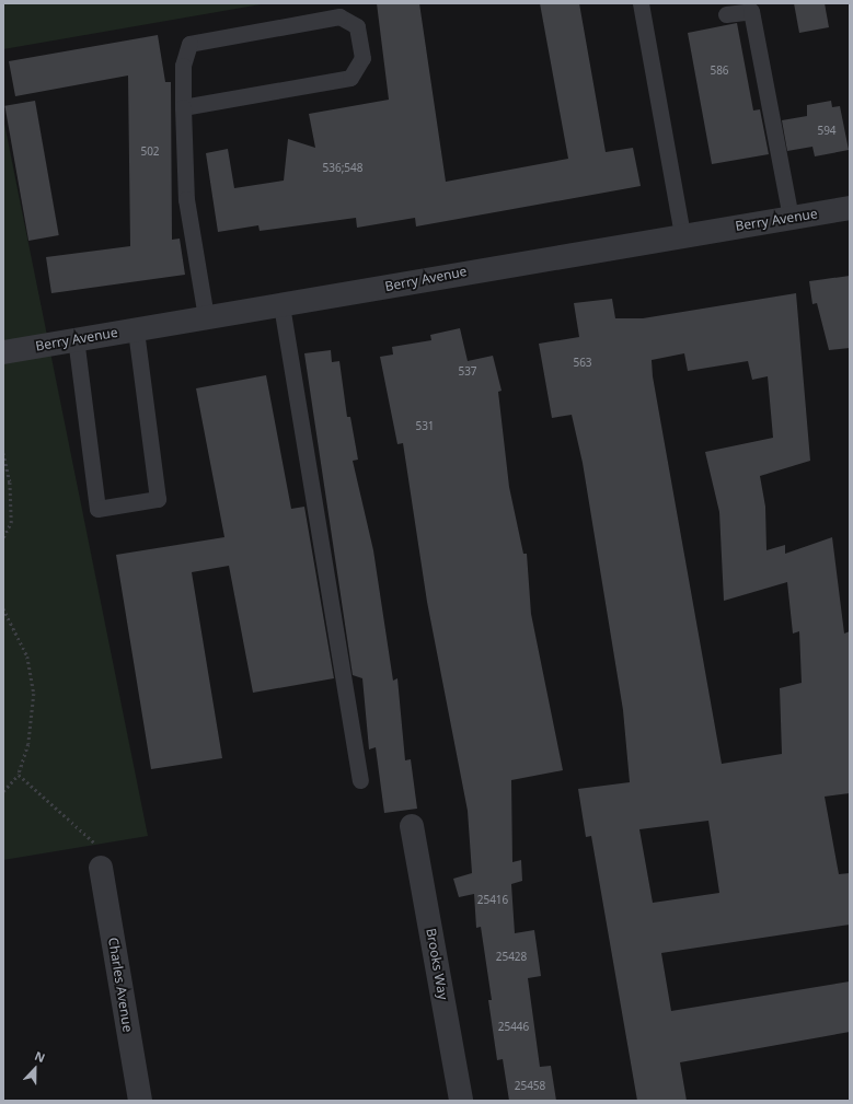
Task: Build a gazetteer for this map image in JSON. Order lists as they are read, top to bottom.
{
  "streets": {
    "street": ["Berry Avenue", "Brooks Way", "Charles Avenue"]
  },
  "house_numbers": [
    "586",
    "594",
    "502",
    "536;548",
    "563",
    "537",
    "531",
    "25416",
    "25428",
    "25446",
    "25458"
  ],
  "north": "top"
}
